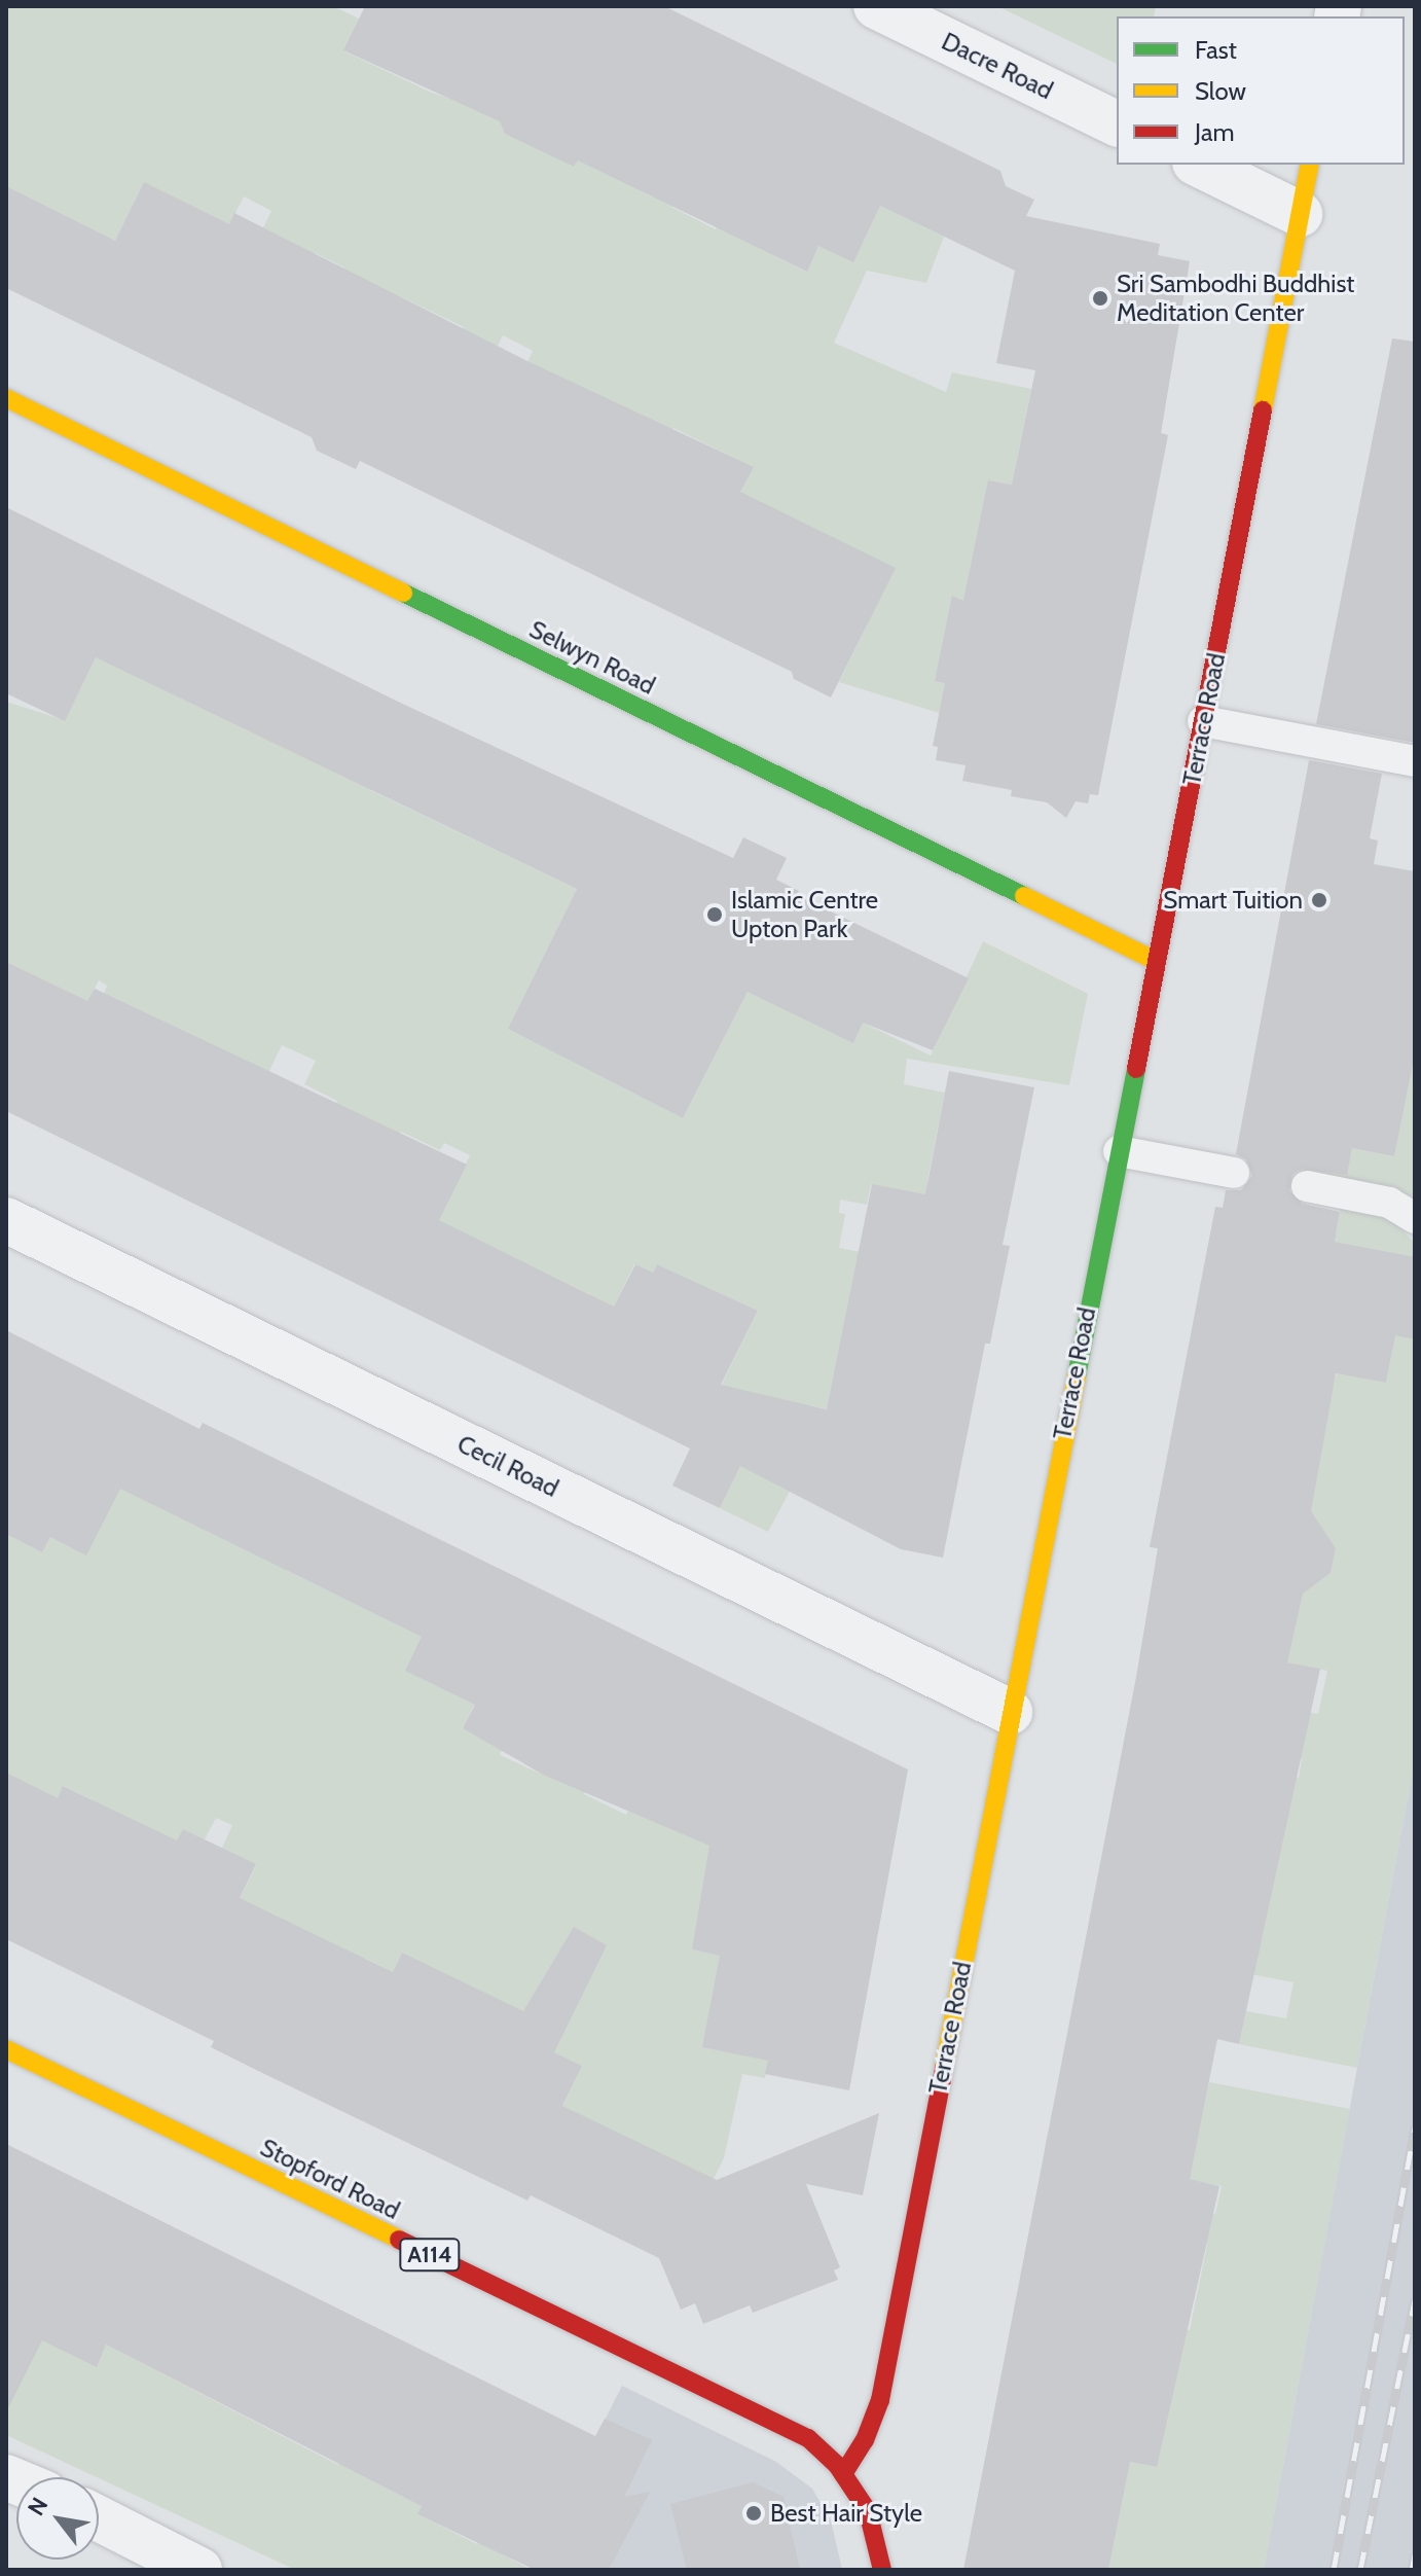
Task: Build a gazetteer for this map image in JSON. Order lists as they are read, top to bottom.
{
  "streets": {
    "street": [
      "Dacre Road",
      "Selwyn Road",
      "Terrace Road",
      "Cecil Road",
      "Stopford Road",
      "A114"
    ]
  },
  "crossings": [
    ["Selwyn Road", "Terrace Road"],
    ["Terrace Road", "Cecil Road"],
    ["Terrace Road", "Stopford Road"],
    ["Terrace Road", "A114"],
    ["Stopford Road", "A114"]
  ],
  "places": [
    "Sri Sambodhi Buddhist Meditation Center",
    "Smart Tuition",
    "Islamic Centre Upton Park",
    "Best Hair Style"
  ],
  "legend": ["Fast", "Slow", "Jam"],
  "north": "top left"
}
